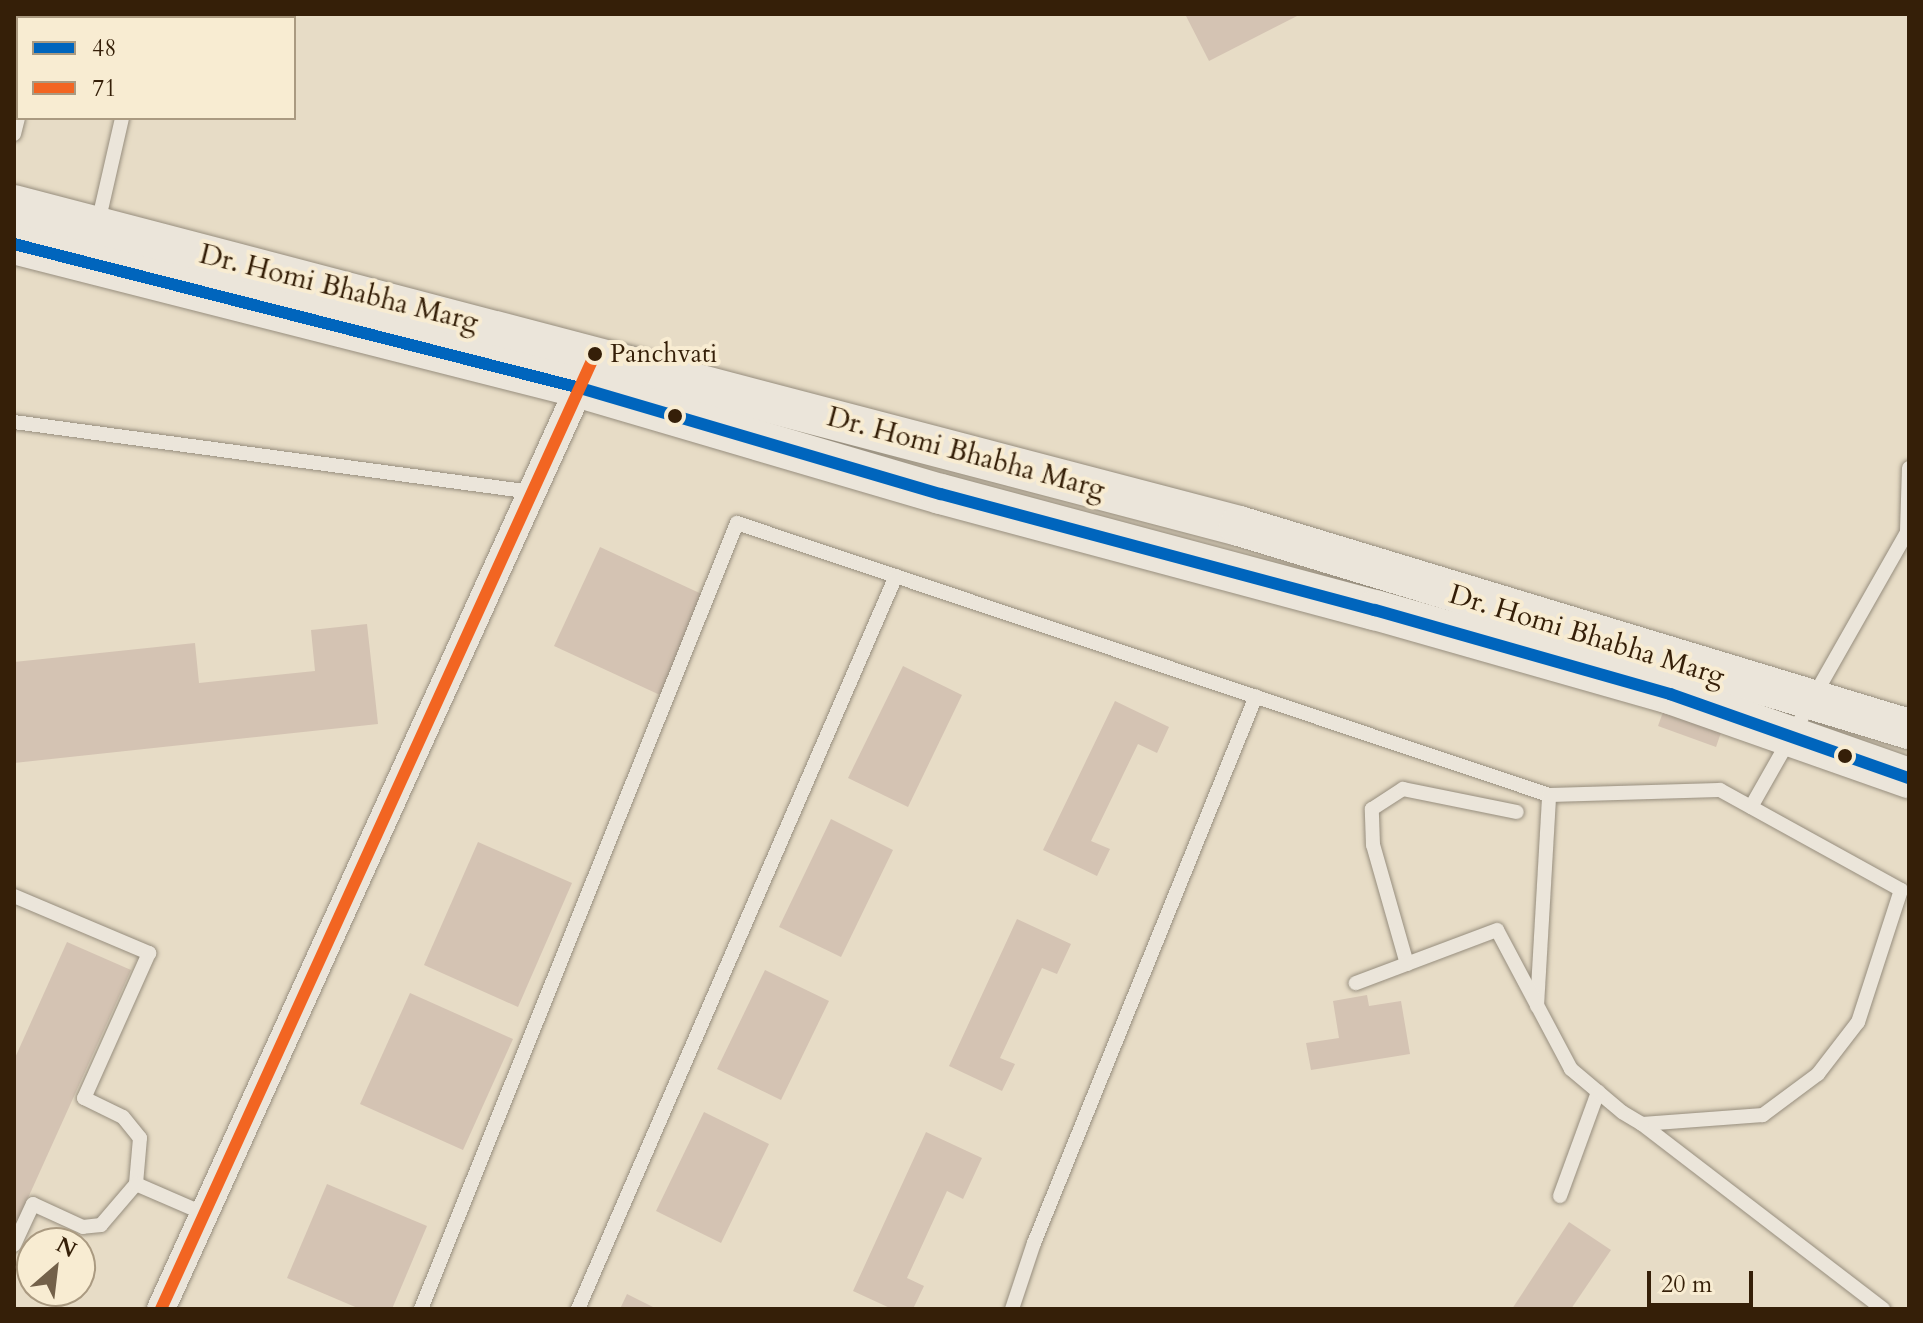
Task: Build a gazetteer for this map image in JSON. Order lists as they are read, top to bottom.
{
  "streets": {
    "main road": ["Dr. Homi Bhabha Marg"]
  },
  "places": ["Panchvati"],
  "lines": ["transit line 48", "transit line 71"],
  "legend": ["48", "71"],
  "scale_bar": "20 m",
  "north": "top right"
}
